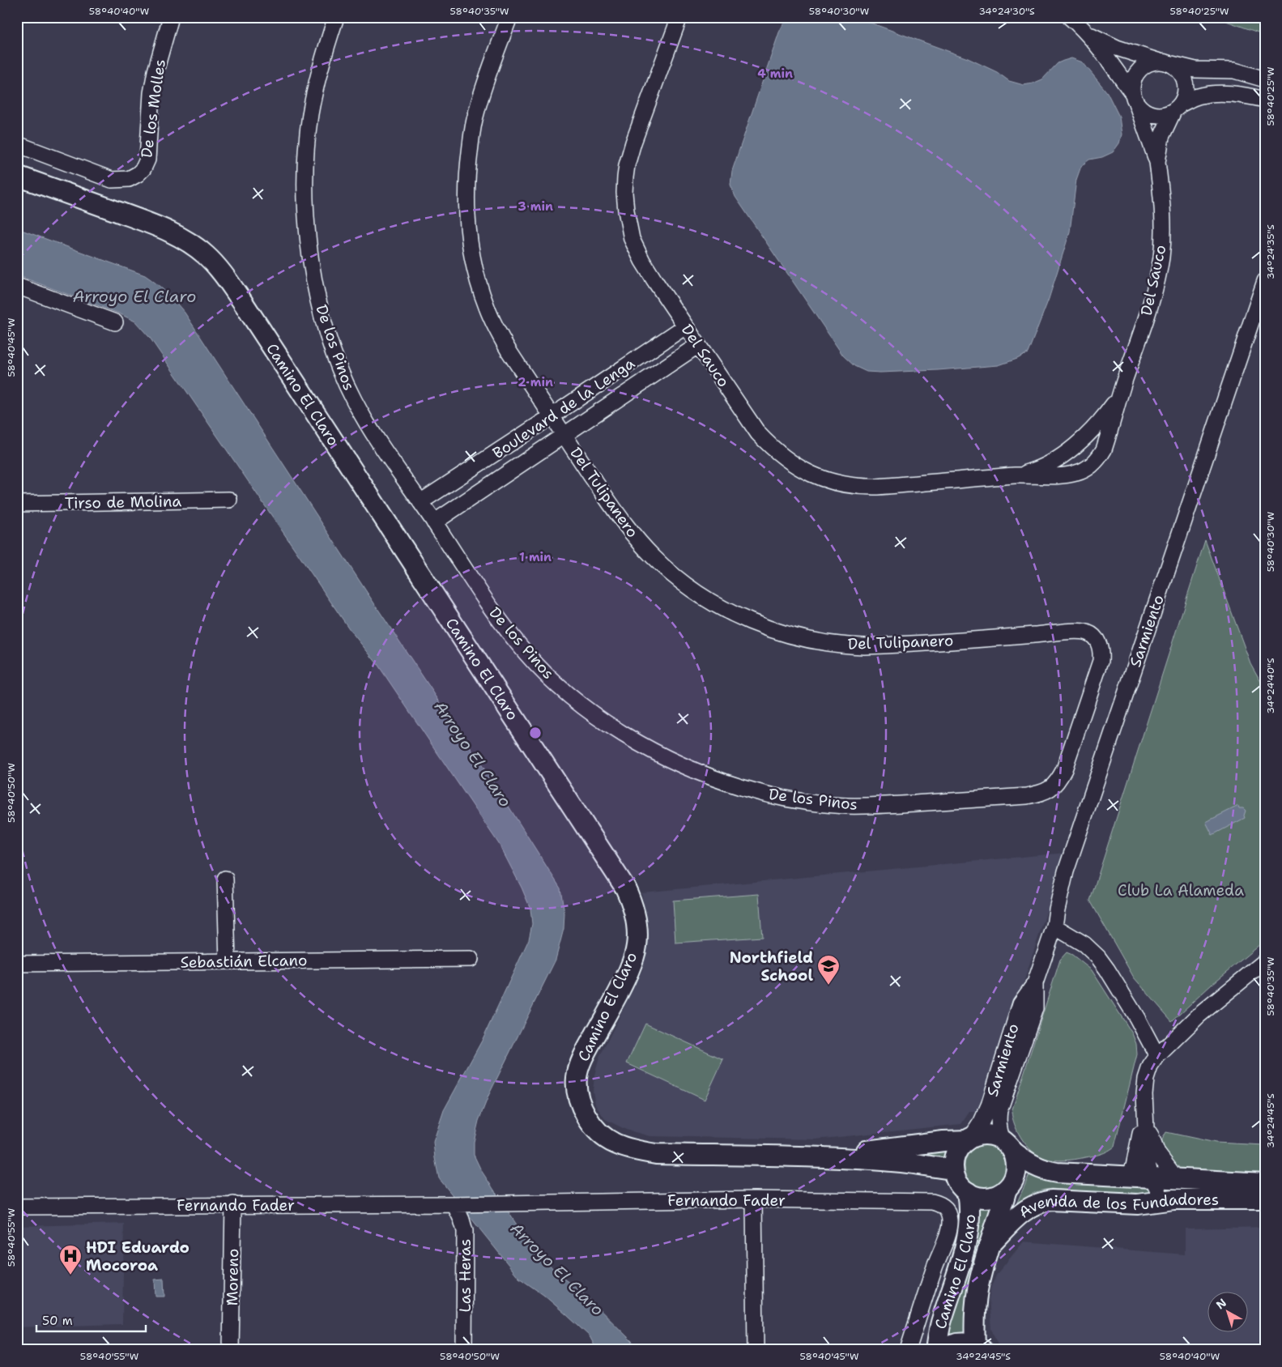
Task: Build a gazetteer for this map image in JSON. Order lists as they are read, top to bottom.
{
  "streets": {
    "street": [
      "De los Molles",
      "Del Sauco",
      "De los Pinos",
      "Camino El Claro",
      "Boulevard de la Lenga",
      "Del Tulipanero",
      "Tirso de Molina",
      "Sarmiento",
      "Sebastián Elcano",
      "Fernando Fader",
      "Avenida de los Fundadores",
      "Las Heras",
      "Moreno"
    ]
  },
  "crossings": [
    ["Del Sauco", "Boulevard de la Lenga"],
    ["De los Pinos", "Boulevard de la Lenga"],
    ["De los Pinos", "Del Tulipanero"],
    ["Camino El Claro", "Sarmiento"],
    ["Camino El Claro", "Avenida de los Fundadores"],
    ["Boulevard de la Lenga", "Del Tulipanero"],
    ["Sarmiento", "Avenida de los Fundadores"],
    ["Fernando Fader", "Las Heras"],
    ["Fernando Fader", "Moreno"]
  ],
  "water": ["Arroyo El Claro"],
  "parks": ["Club La Alameda"],
  "places": {
    "school or university": ["Northfield School"],
    "hospital": ["HDI Eduardo Mocoroa"]
  },
  "scale_bar": "50 m",
  "north": "top left",
  "coordinates": [
    "58°40'40\"W",
    "58°40'35\"W",
    "58°40'30\"W",
    "34°24'30\"S",
    "58°40'25\"W",
    "34°24'35\"S",
    "58°40'45\"W",
    "34°24'40\"S",
    "58°40'50\"W",
    "34°24'45\"S",
    "58°40'55\"W"
  ],
  "rings": [
    "4 min",
    "3 min",
    "2 min",
    "1 min"
  ]
}
